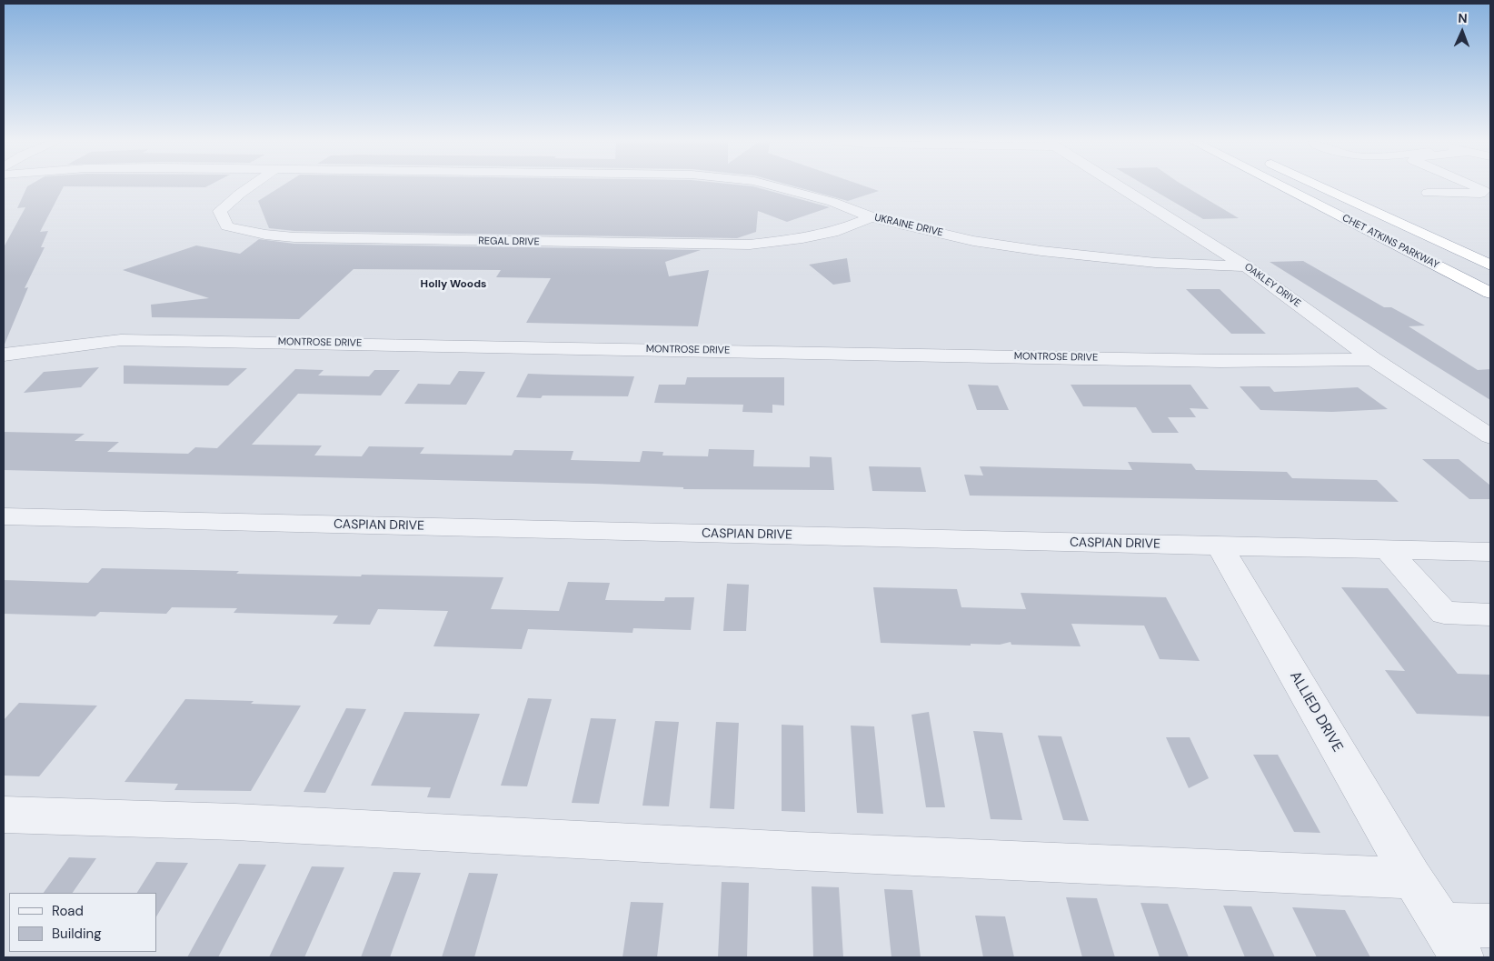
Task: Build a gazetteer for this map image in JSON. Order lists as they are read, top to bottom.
{
  "streets": {
    "highway": ["CHET ATKINS PARKWAY"],
    "street": [
      "UKRAINE DRIVE",
      "REGAL DRIVE",
      "OAKLEY DRIVE",
      "MONTROSE DRIVE",
      "CASPIAN DRIVE",
      "ALLIED DRIVE"
    ]
  },
  "crossings": [
    ["UKRAINE DRIVE", "REGAL DRIVE"],
    ["UKRAINE DRIVE", "OAKLEY DRIVE"],
    ["OAKLEY DRIVE", "MONTROSE DRIVE"],
    ["CASPIAN DRIVE", "ALLIED DRIVE"]
  ],
  "districts": ["Holly Woods"],
  "legend": ["Road", "Building"],
  "north": "top"
}
